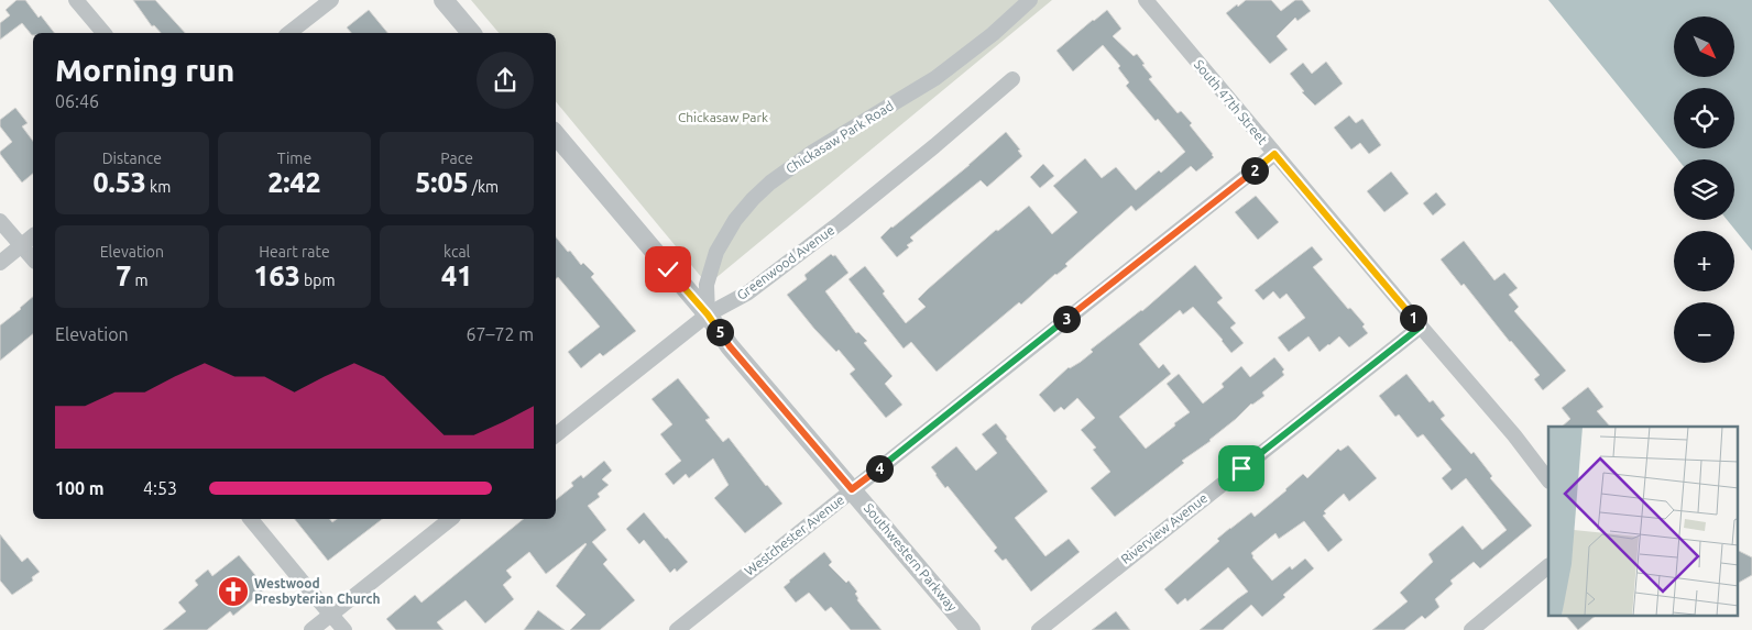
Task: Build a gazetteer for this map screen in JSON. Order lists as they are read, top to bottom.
{
  "streets": {
    "street": [
      "South 47th Street",
      "Chickasaw Park Road",
      "Greenwood Avenue",
      "Riverview Avenue",
      "Westchester Avenue",
      "Southwestern Parkway"
    ]
  },
  "crossings": [
    ["South 47th Street", "Riverview Avenue"],
    ["South 47th Street", "Westchester Avenue"],
    ["Chickasaw Park Road", "Greenwood Avenue"],
    ["Chickasaw Park Road", "Southwestern Parkway"],
    ["Greenwood Avenue", "Southwestern Parkway"],
    ["Westchester Avenue", "Southwestern Parkway"]
  ],
  "parks": ["Chickasaw Park"],
  "places": {
    "church": ["Westwood Presbyterian Church"]
  },
  "north": "bottom right",
  "page": {
    "map_buttons": ["+", "−"],
    "heading": ["Morning run", "06:46"],
    "stats": [
      ["Distance", "0.53 km"],
      ["Time", "2:42"],
      ["Pace", "5:05 /km"],
      ["Elevation", "7 m"],
      ["Heart rate", "163 bpm"],
      ["kcal", "41"]
    ],
    "pins": [
      "2",
      "1",
      "3",
      "5",
      "4"
    ],
    "chart": ["Elevation", "67–72 m"],
    "list": [
      {
        "name": "100 m",
        "note": "4:53"
      }
    ]
  }
}
